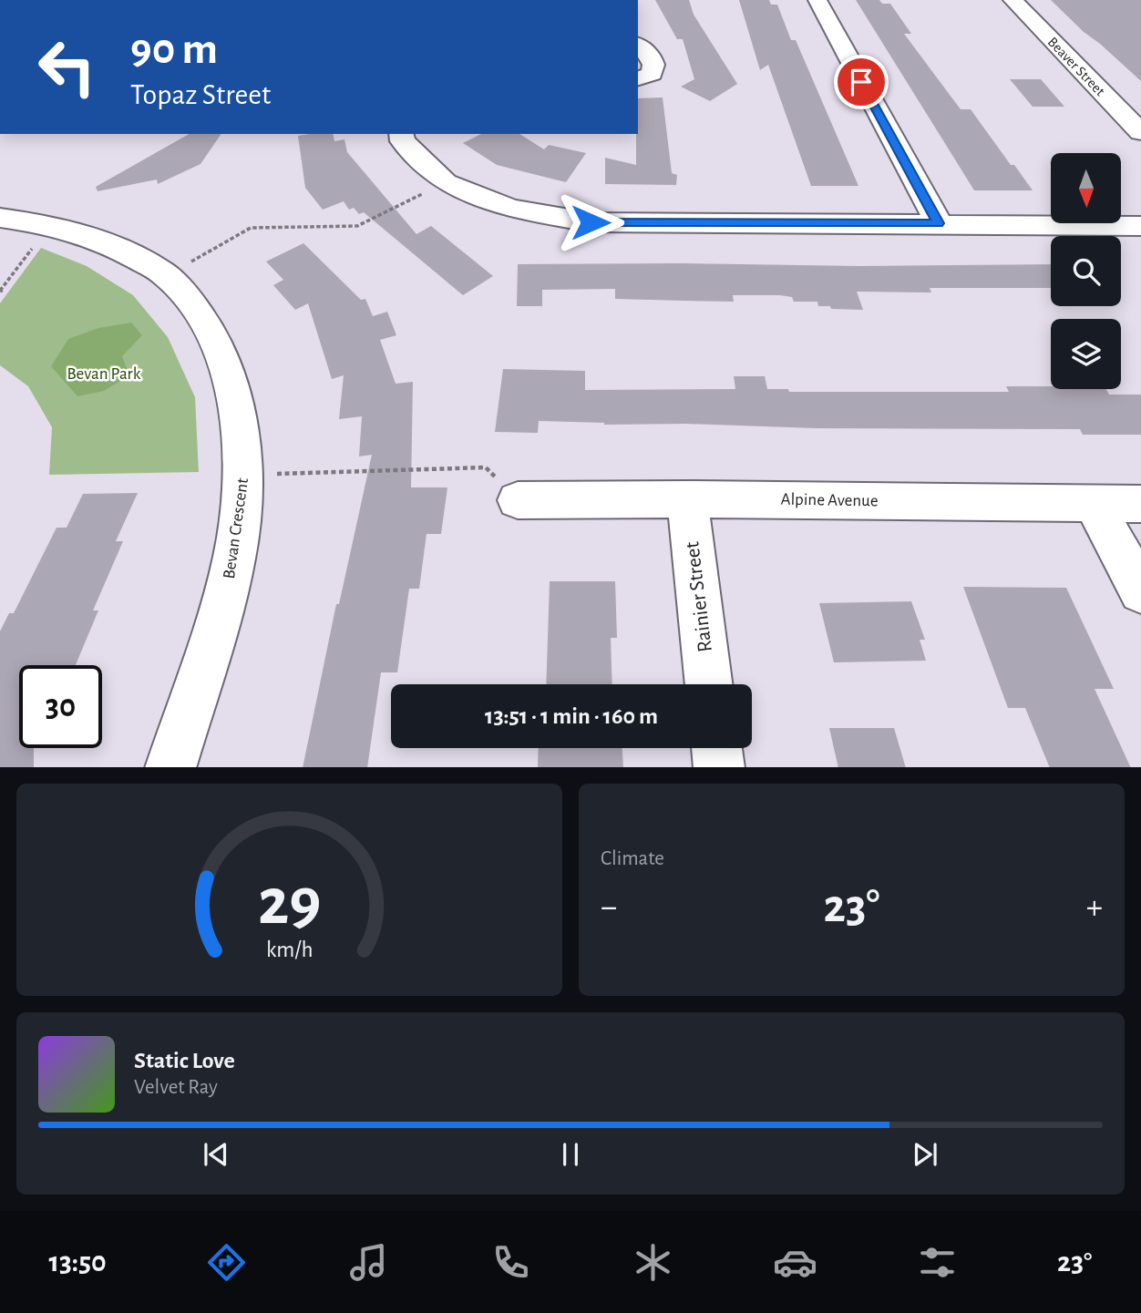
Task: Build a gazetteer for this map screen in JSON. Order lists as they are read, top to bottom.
{
  "streets": {
    "street": [
      "Beaver Street",
      "Alpine Avenue",
      "Bevan Crescent",
      "Rainier Street"
    ]
  },
  "crossings": [
    ["Alpine Avenue", "Rainier Street"]
  ],
  "parks": ["Bevan Park"],
  "north": "bottom",
  "page": {
    "turn": ["90 m", "Topaz Street"],
    "limit": "30",
    "trip": "13:51 · 1 min · 160 m",
    "tile": "Climate",
    "heat": ["−", "23°", "+"],
    "song": ["Static Love", "Velvet Ray"],
    "tabs": ["13:50", "23°"],
    "gauge": ["29", "km/h"]
  }
}
